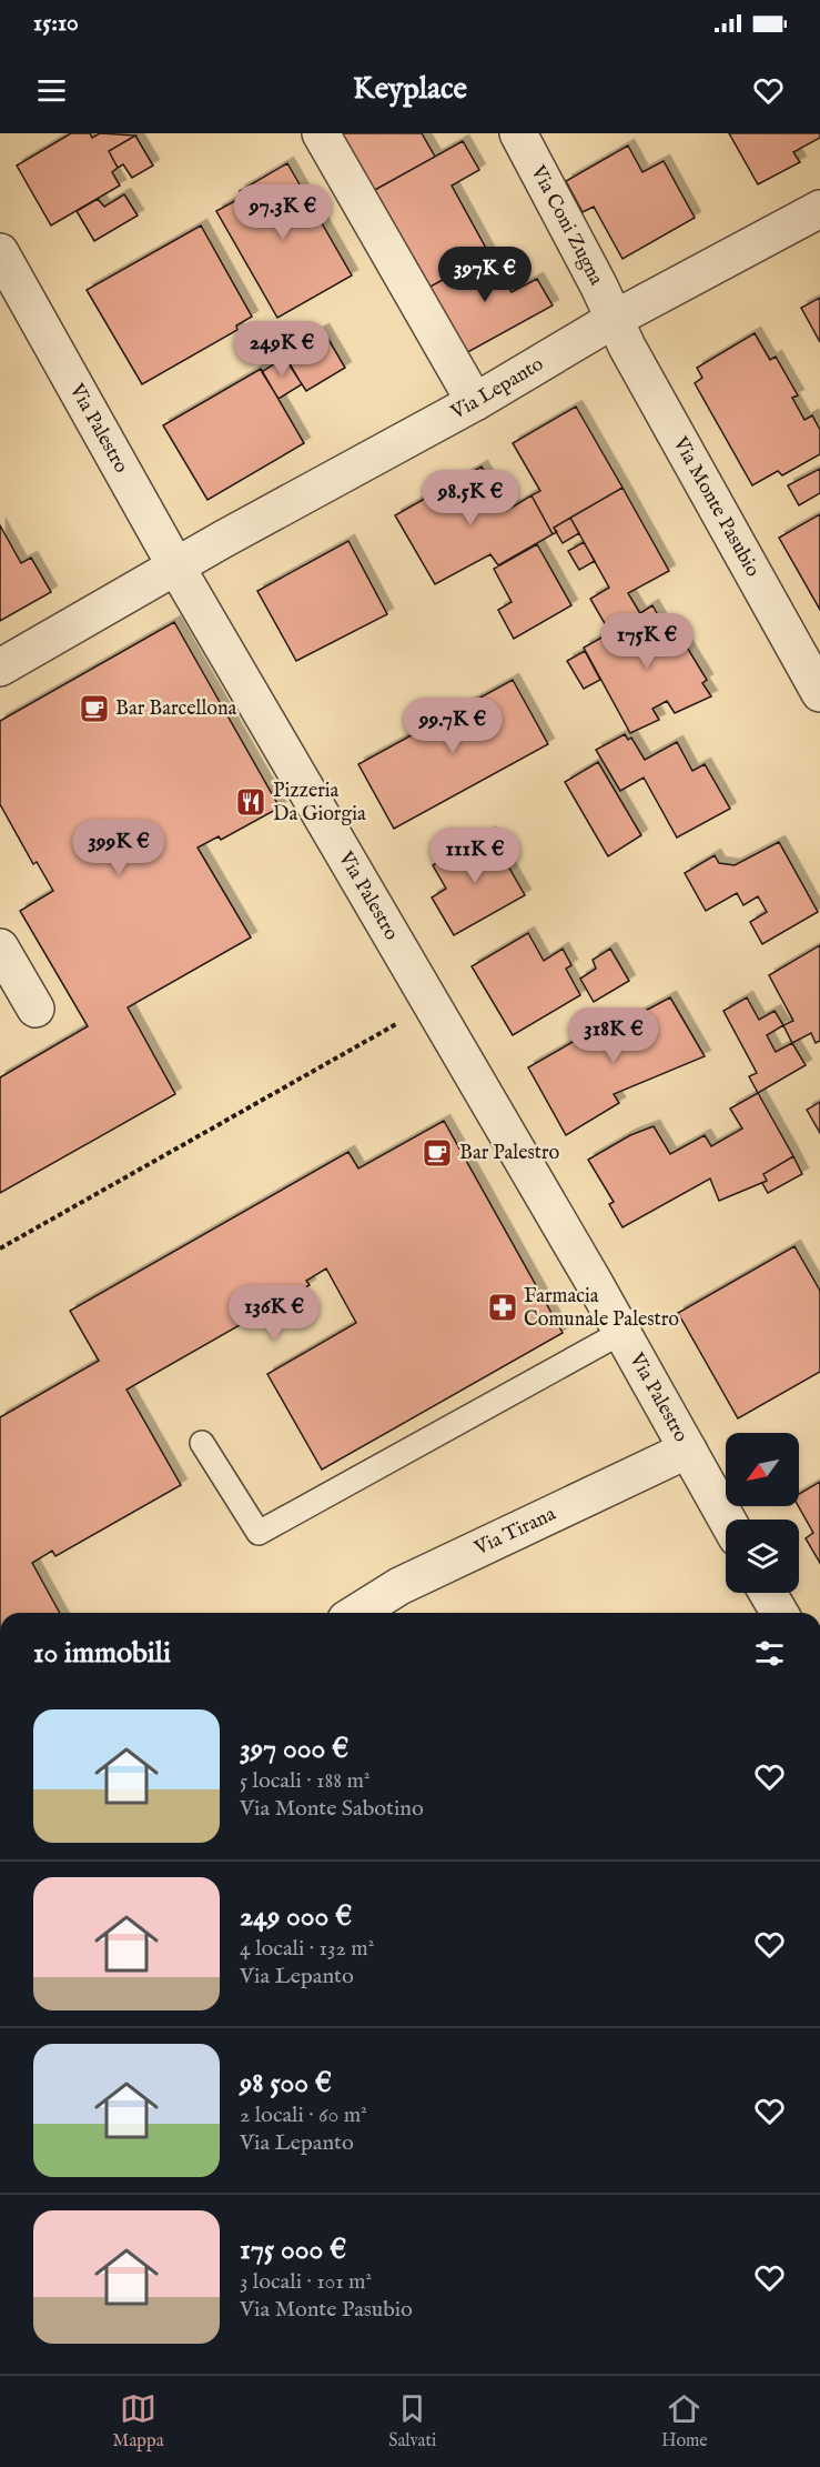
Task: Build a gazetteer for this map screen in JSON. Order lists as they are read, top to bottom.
{
  "streets": {
    "street": [
      "Via Coni Zugna",
      "Via Lepanto",
      "Via Palestro",
      "Via Monte Pasubio",
      "Via Tirana"
    ]
  },
  "crossings": [
    ["Via Coni Zugna", "Via Lepanto"],
    ["Via Coni Zugna", "Via Monte Pasubio"],
    ["Via Lepanto", "Via Palestro"],
    ["Via Lepanto", "Via Monte Pasubio"],
    ["Via Palestro", "Via Tirana"]
  ],
  "places": {
    "cafe": ["Bar Barcellona", "Bar Palestro"],
    "restaurant": ["Pizzeria Da Giorgia"],
    "pharmacy": ["Farmacia Comunale Palestro"]
  },
  "north": "bottom left",
  "page": {
    "status": "15:10",
    "header": "Keyplace",
    "price": [
      "97.3K €",
      "397K €",
      "249K €",
      "98.5K €",
      "175K €",
      "99.7K €",
      "399K €",
      "111K €",
      "318K €",
      "136K €"
    ],
    "heading": "10 immobili",
    "list": [
      {
        "name": "397 000 €",
        "note": "5 locali · 188 m² · Via Monte Sabotino"
      },
      {
        "name": "249 000 €",
        "note": "4 locali · 132 m² · Via Lepanto"
      },
      {
        "name": "98 500 €",
        "note": "2 locali · 60 m² · Via Lepanto"
      },
      {
        "name": "175 000 €",
        "note": "3 locali · 101 m² · Via Monte Pasubio"
      }
    ],
    "tabs": ["Mappa", "Salvati", "Home"]
  }
}
